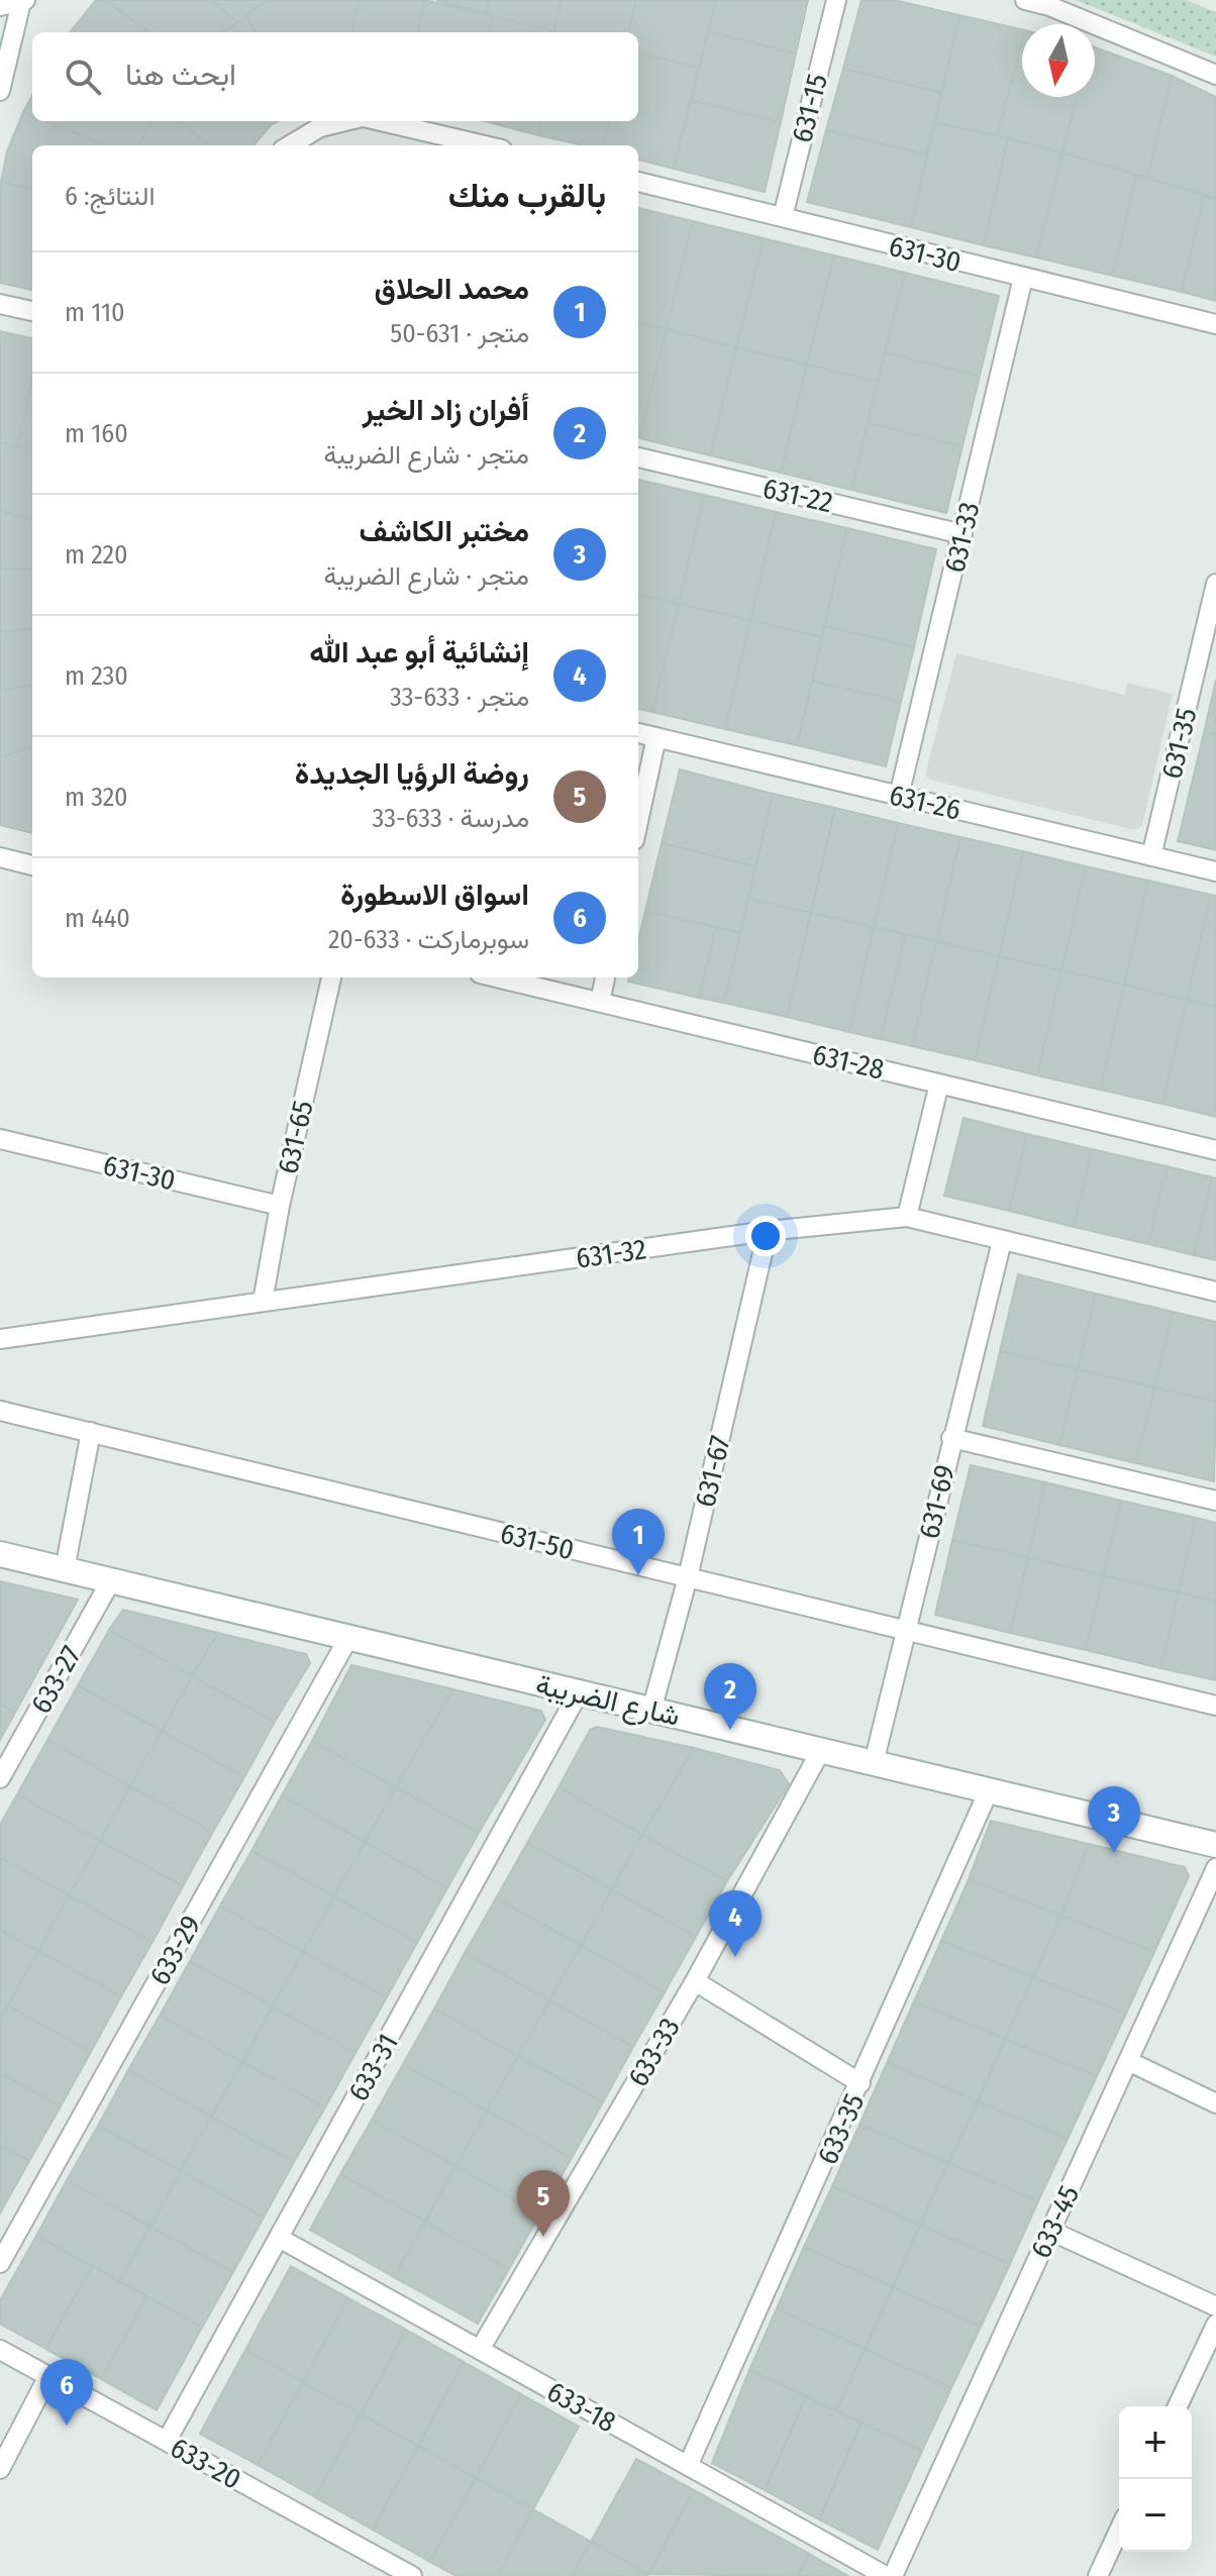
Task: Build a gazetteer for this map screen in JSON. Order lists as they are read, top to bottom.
{
  "streets": {
    "street": [
      "631-15",
      "631-30",
      "631-22",
      "631-33",
      "631-35",
      "631-26",
      "631-28",
      "631-65",
      "631-32",
      "631-67",
      "631-69",
      "631-50",
      "633-27",
      "شارع الضريبة",
      "633-29",
      "633-33",
      "633-31",
      "633-35",
      "633-45",
      "633-18",
      "633-20"
    ]
  },
  "crossings": [
    ["631-15", "631-30"],
    ["631-30", "631-33"],
    ["631-30", "631-65"],
    ["631-22", "631-33"],
    ["631-33", "631-26"],
    ["631-35", "631-26"],
    ["631-65", "631-32"],
    ["631-32", "631-67"],
    ["631-32", "631-69"],
    ["631-67", "631-50"],
    ["631-67", "شارع الضريبة"],
    ["631-69", "631-50"],
    ["631-69", "شارع الضريبة"],
    ["633-27", "شارع الضريبة"],
    ["شارع الضريبة", "633-29"],
    ["شارع الضريبة", "633-33"],
    ["شارع الضريبة", "633-31"],
    ["شارع الضريبة", "633-35"],
    ["633-33", "633-18"],
    ["633-31", "633-18"],
    ["633-31", "633-20"],
    ["633-35", "633-18"]
  ],
  "north": "bottom",
  "page": {
    "search": "ابحث هنا",
    "heading": ["بالقرب منك", "النتائج: 6"],
    "list": [
      {
        "mark": "1",
        "name": "محمد الحلاق",
        "note": "متجر · 631-50",
        "value": "110 m"
      },
      {
        "mark": "2",
        "name": "أفران زاد الخير",
        "note": "متجر · شارع الضريبة",
        "value": "160 m"
      },
      {
        "mark": "3",
        "name": "مختبر الكاشف",
        "note": "متجر · شارع الضريبة",
        "value": "220 m"
      },
      {
        "mark": "4",
        "name": "إنشائية أبو عبد الله",
        "note": "متجر · 633-33",
        "value": "230 m"
      },
      {
        "mark": "5",
        "name": "روضة الرؤيا الجديدة",
        "note": "مدرسة · 633-33",
        "value": "320 m"
      },
      {
        "mark": "6",
        "name": "اسواق الاسطورة",
        "note": "سوبرماركت · 633-20",
        "value": "440 m"
      }
    ],
    "pins": [
      "1",
      "2",
      "3",
      "4",
      "5",
      "6"
    ],
    "map_buttons": ["+", "−"]
  }
}
